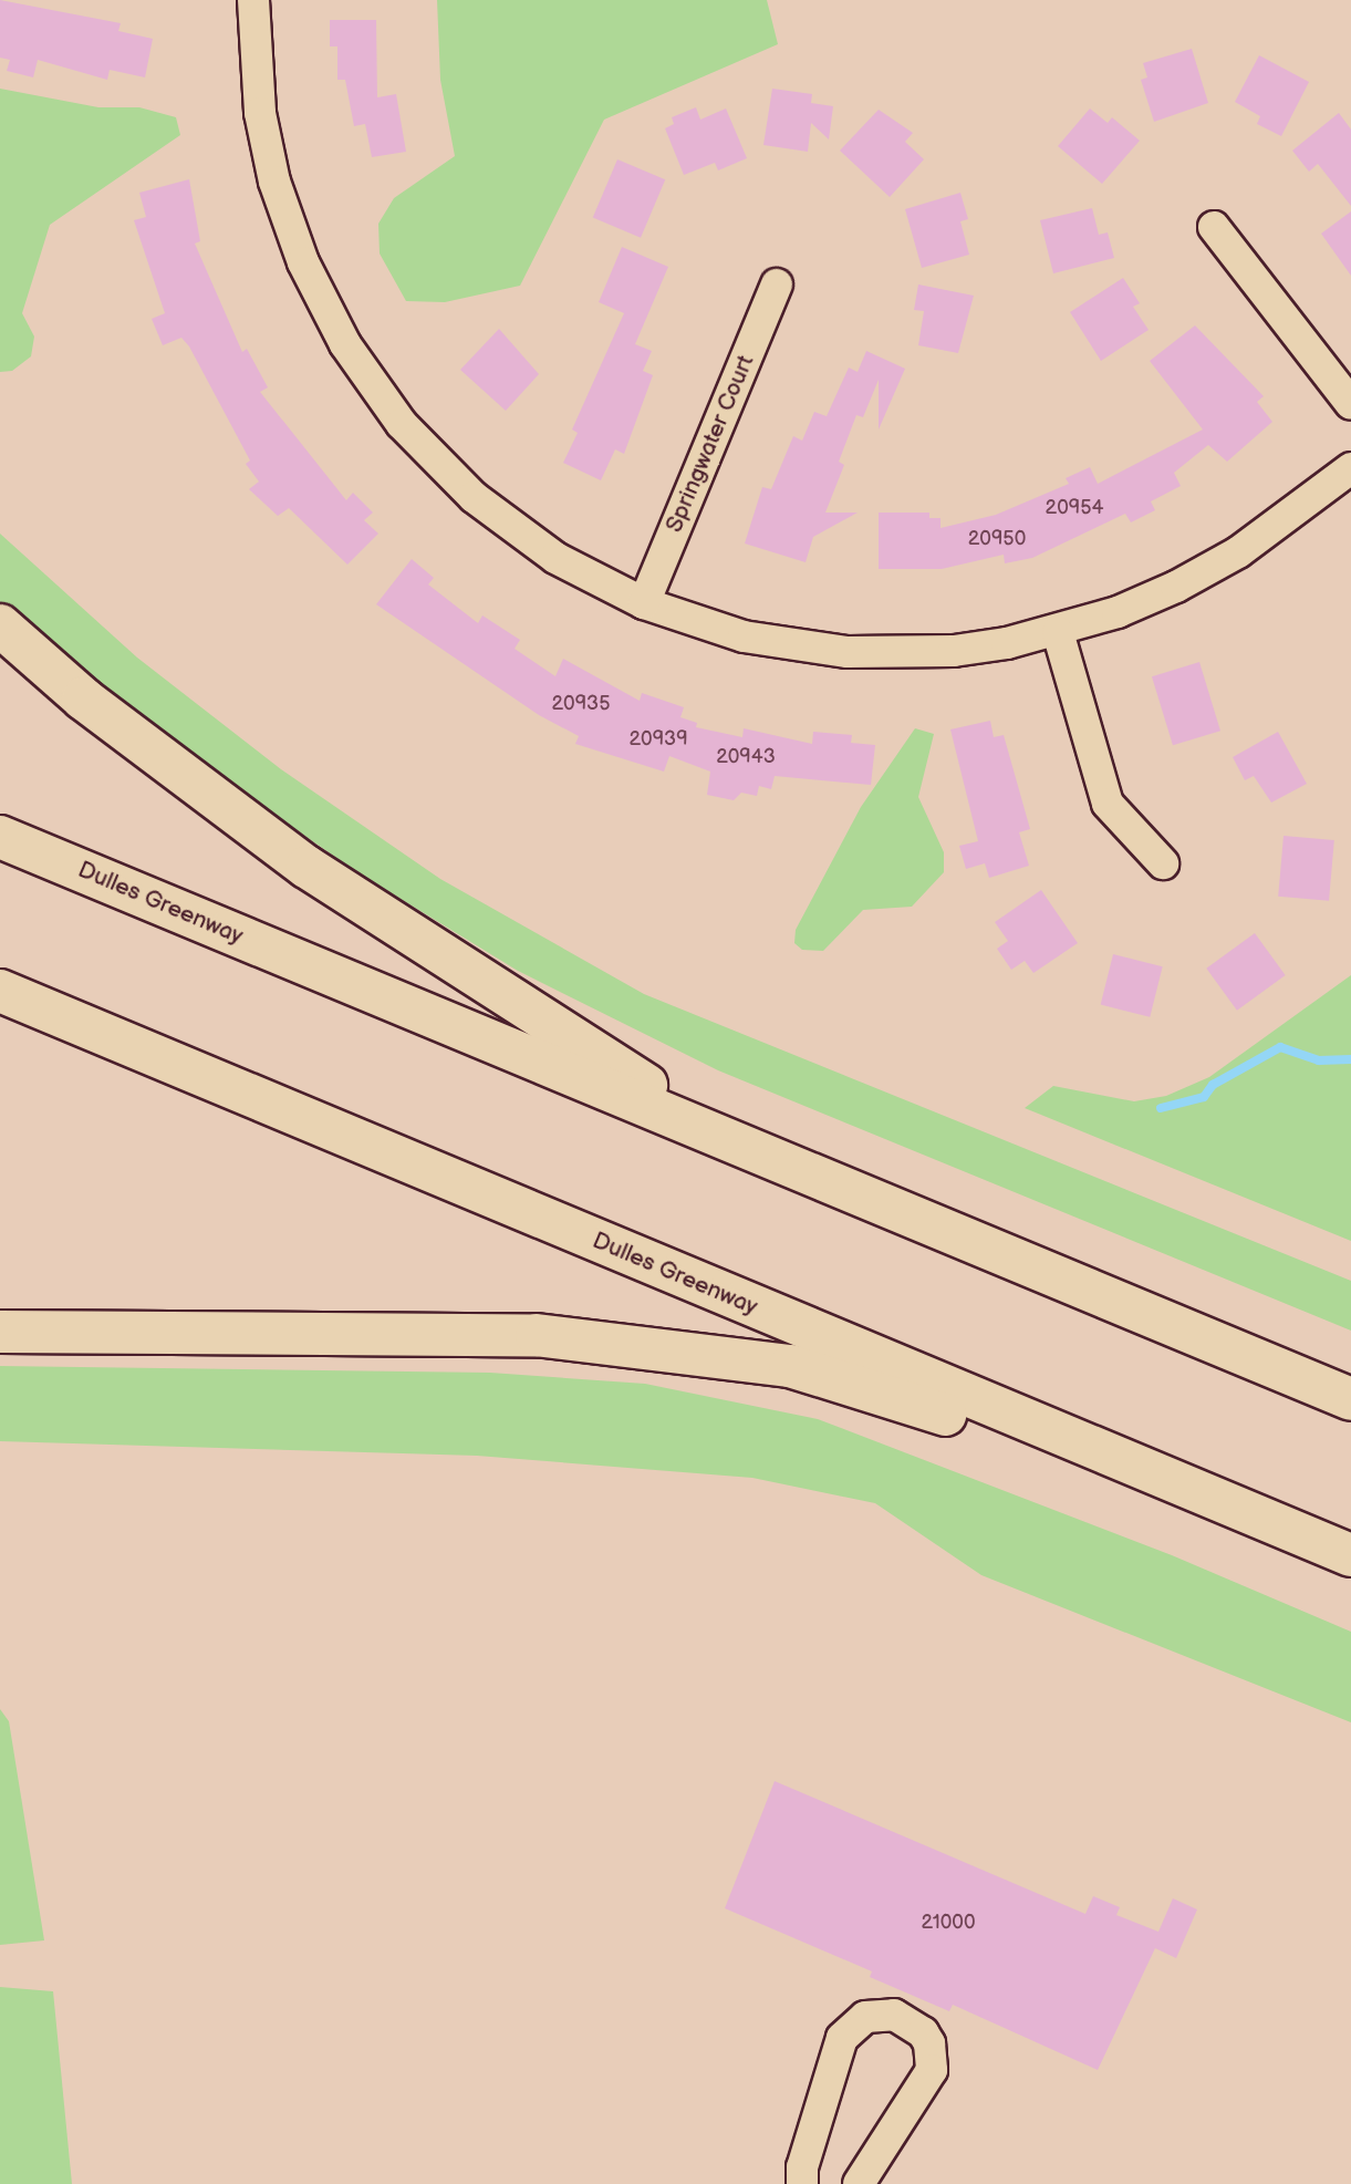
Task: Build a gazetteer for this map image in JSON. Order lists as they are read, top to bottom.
{
  "streets": {
    "highway": ["Dulles Greenway"],
    "street": ["Springwater Court"]
  },
  "house_numbers": [
    "20954",
    "20950",
    "20935",
    "20939",
    "20943",
    "21000"
  ]
}
